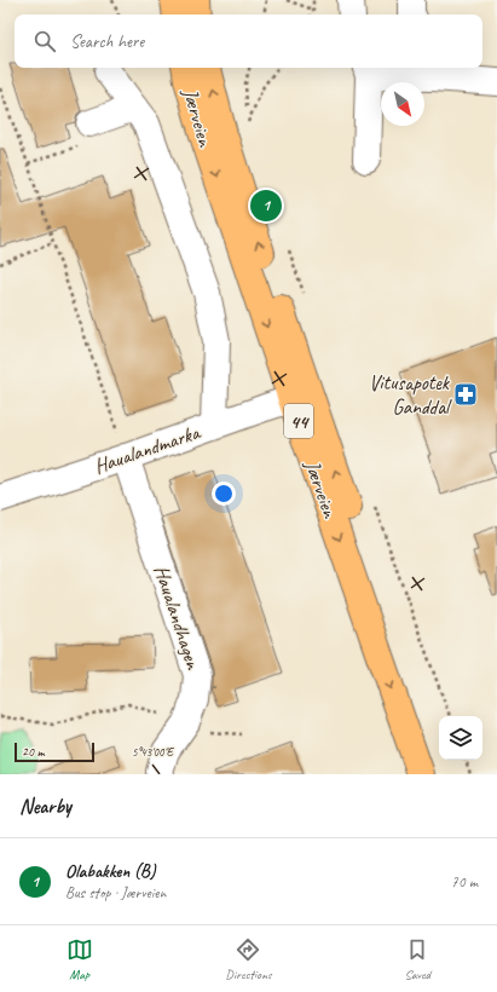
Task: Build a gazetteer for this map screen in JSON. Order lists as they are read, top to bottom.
{
  "streets": {
    "main road": ["Jærveien", "44"],
    "street": ["Haualandmarka", "Haualandhagen"]
  },
  "crossings": [
    ["Jærveien", "Haualandmarka"],
    ["Haualandmarka", "Haualandhagen"]
  ],
  "places": {
    "pharmacy": ["Vitusapotek Ganddal"]
  },
  "scale_bar": "20 m",
  "north": "bottom right",
  "page": {
    "search": "Search here",
    "pins": "1",
    "scale": "20 m",
    "heading": "Nearby",
    "list": [
      {
        "mark": "1",
        "name": "Olabakken (B)",
        "note": "Bus stop · Jærveien",
        "value": "70 m"
      }
    ],
    "nav": ["Map", "Directions", "Saved"]
  },
  "coordinates": ["5°43'00\"E"]
}
